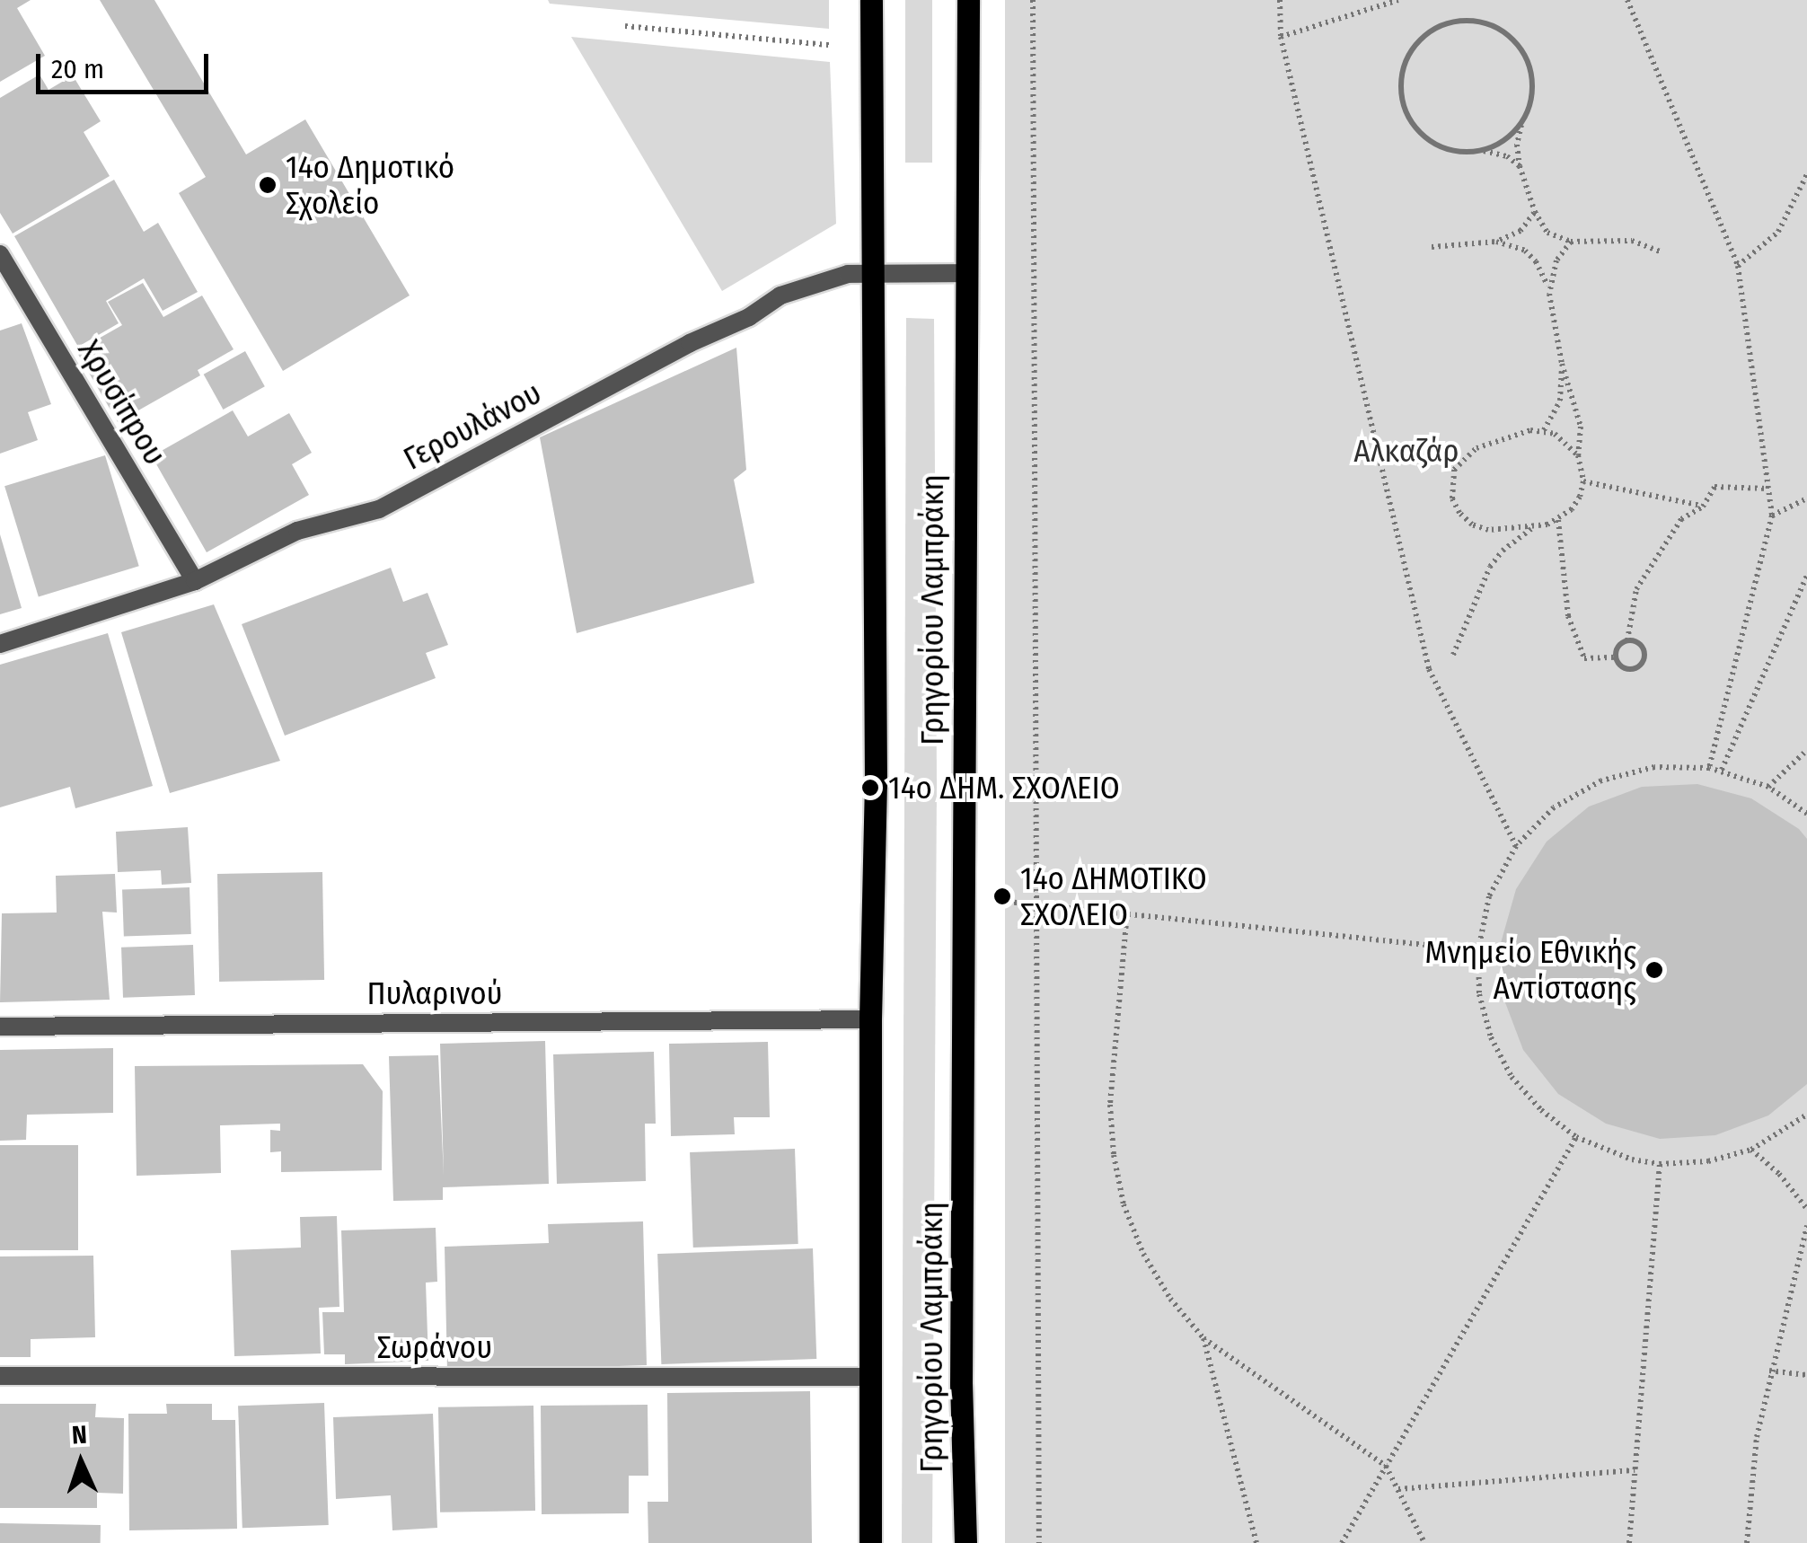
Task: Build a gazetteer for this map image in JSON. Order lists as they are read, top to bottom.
{
  "streets": {
    "main road": ["Γρηγορίου Λαμπράκη"],
    "street": [
      "Χρυσίπpου",
      "Γερουλάνου",
      "Πυλαρινού",
      "Σωράνου"
    ]
  },
  "crossings": [
    ["Χρυσίπpου", "Γερουλάνου"],
    ["Γερουλάνου", "Γρηγορίου Λαμπράκη"],
    ["Γρηγορίου Λαμπράκη", "Πυλαρινού"],
    ["Γρηγορίου Λαμπράκη", "Σωράνου"]
  ],
  "parks": ["Αλκαζάρ"],
  "places": [
    "14ο Δημοτικό Σχολείο",
    "14ο ΔΗΜ. ΣΧΟΛΕΙΟ",
    "14ο ΔΗΜΟΤΙΚΟ ΣΧΟΛΕΙΟ",
    "Μνημείο Εθνικής Αντίστασης"
  ],
  "scale_bar": "20 m",
  "north": "top"
}
